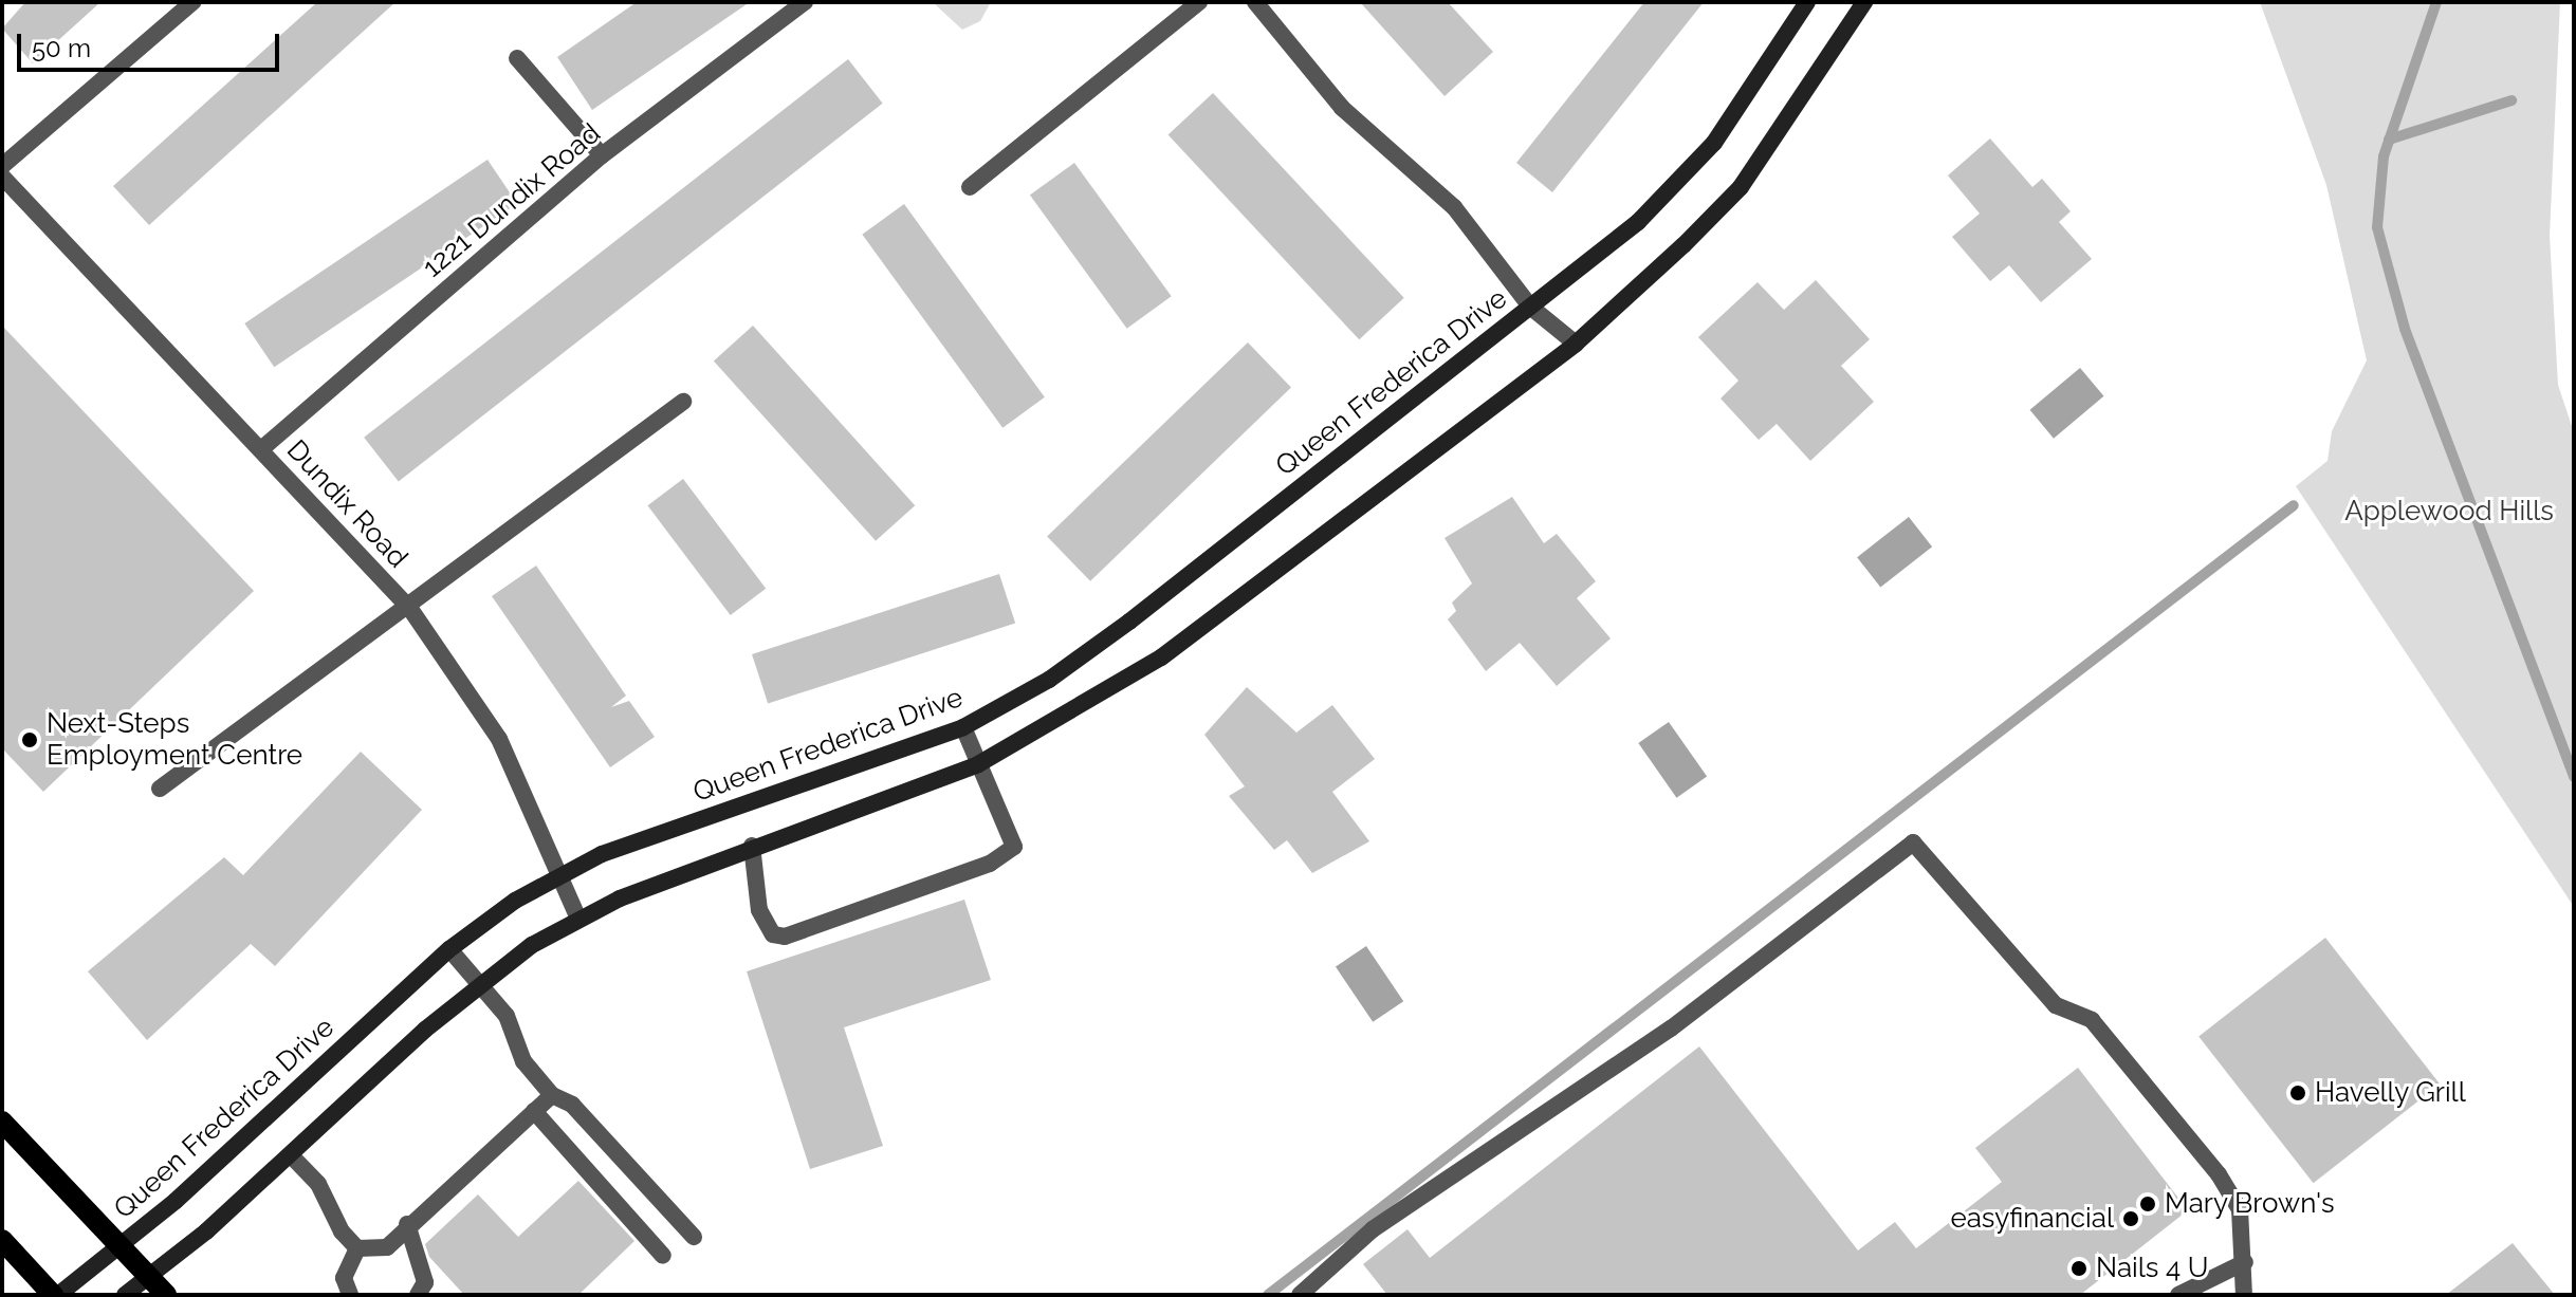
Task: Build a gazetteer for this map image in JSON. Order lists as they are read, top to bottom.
{
  "streets": {
    "street": ["1221 Dundix Road", "Queen Frederica Drive", "Dundix Road"]
  },
  "crossings": [
    ["1221 Dundix Road", "Dundix Road"],
    ["Queen Frederica Drive", "Dundix Road"]
  ],
  "parks": ["Applewood Hills"],
  "places": [
    "Next-Steps Employment Centre",
    "Havelly Grill",
    "Mary Brown's",
    "easyfinancial",
    "Nails 4 U"
  ],
  "scale_bar": "50 m"
}
